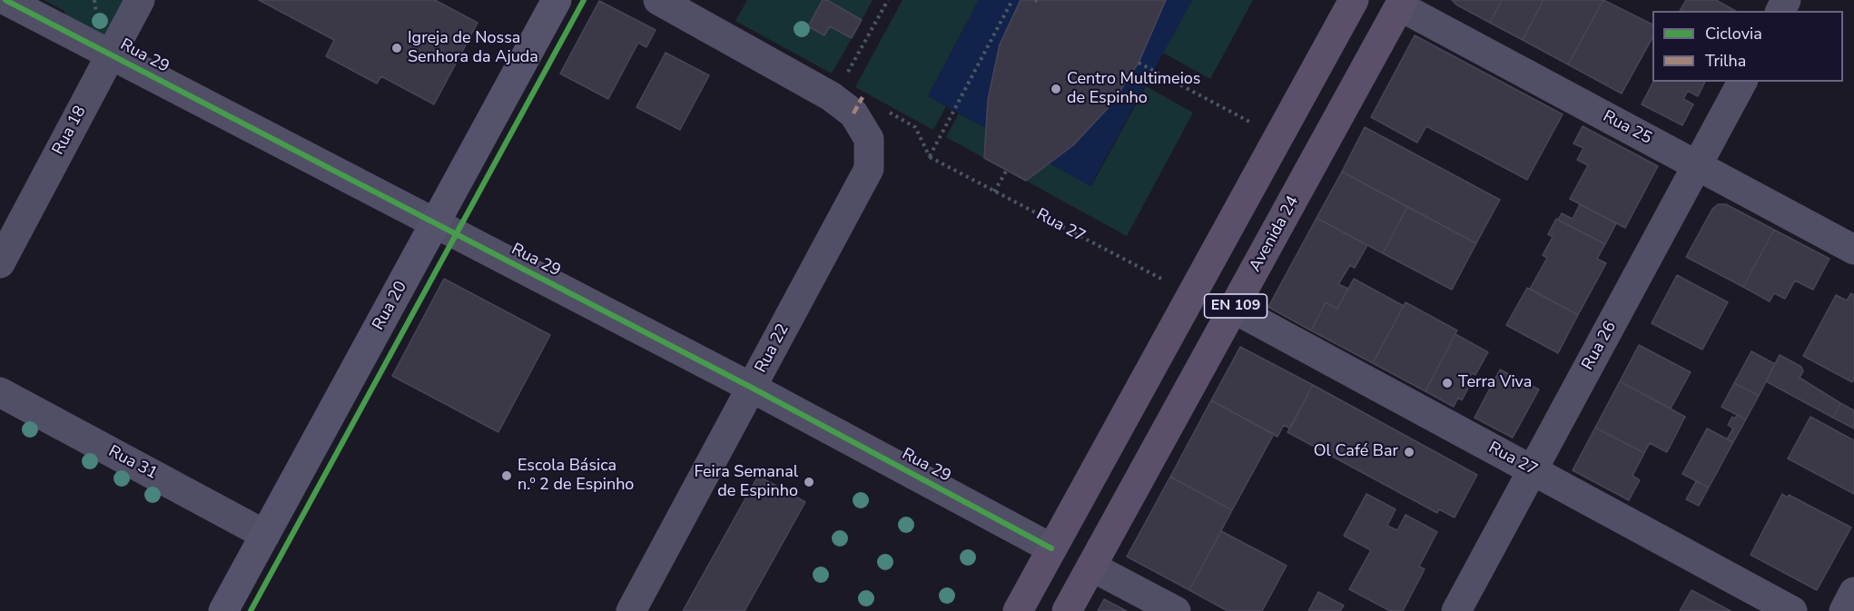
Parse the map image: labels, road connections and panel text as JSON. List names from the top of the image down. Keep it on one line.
{"streets":{"main road":["Avenida 24","Rua 20","EN 109"],"street":["Rua 29","Rua 25","Rua 18","Rua 27","Rua 26","Rua 22","Rua 31"]},"crossings":[["Rua 29","Rua 18"],["Rua 29","Rua 20"],["Rua 29","EN 109"],["Rua 29","Rua 22"],["Rua 25","Avenida 24"],["Rua 25","Rua 26"],["Rua 27","Avenida 24"],["Rua 27","EN 109"],["Rua 27","Rua 26"],["Rua 20","Rua 31"]],"places":["Igreja de Nossa Senhora da Ajuda","Centro Multimeios de Espinho","Terra Viva","Ol Café Bar","Escola Básica n.º 2 de Espinho","Feira Semanal de Espinho"],"legend":["Ciclovia","Trilha"]}
